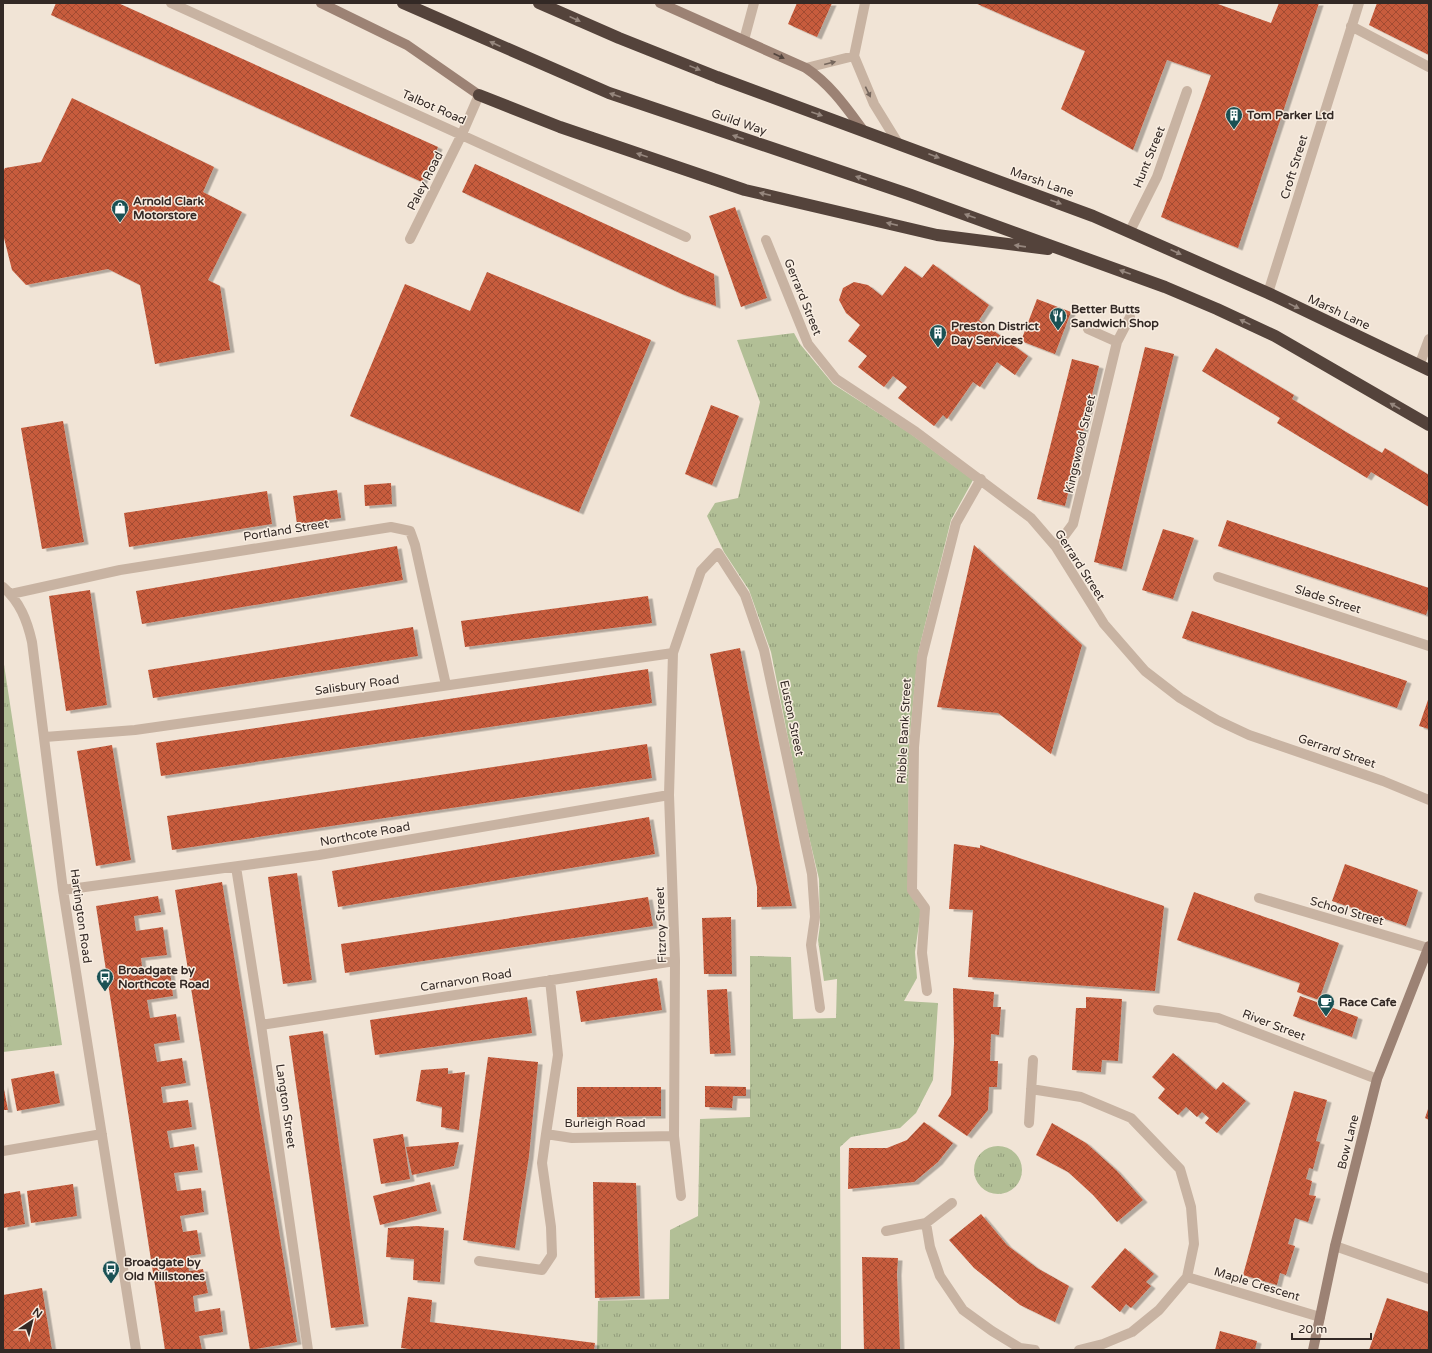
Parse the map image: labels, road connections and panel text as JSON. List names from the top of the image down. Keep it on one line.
{"streets":{"highway":["Guild Way","Marsh Lane"],"street":["Talbot Road","Hunt Street","Croft Street","Paley Road","Gerrard Street","Kingswood Street","Portland Street","Slade Street","Salisbury Road","Euston Street","Ribble Bank Street","Northcote Road","School Street","Hartington Road","Fitzroy Street","Carnarvon Road","River Street","Langton Street","Burleigh Road","Bow Lane","Maple Crescent"]},"crossings":[["Talbot Road","Paley Road"],["Hunt Street","Marsh Lane"],["Croft Street","Marsh Lane"],["Gerrard Street","Kingswood Street"],["Gerrard Street","Ribble Bank Street"],["Portland Street","Salisbury Road"],["Portland Street","Hartington Road"],["Salisbury Road","Euston Street"],["Salisbury Road","Hartington Road"],["Salisbury Road","Fitzroy Street"],["Euston Street","Fitzroy Street"],["Northcote Road","Hartington Road"],["Northcote Road","Fitzroy Street"],["Northcote Road","Langton Street"],["School Street","Bow Lane"],["Fitzroy Street","Carnarvon Road"],["Fitzroy Street","Burleigh Road"],["Carnarvon Road","Langton Street"],["Carnarvon Road","Burleigh Road"],["River Street","Bow Lane"],["Bow Lane","Maple Crescent"]],"places":{"building":["Tom Parker Ltd","Preston District Day Services"],"shop":["Arnold Clark Motorstore"],"restaurant":["Better Butts Sandwich Shop"],"bus stop":["Broadgate by Northcote Road","Broadgate by Old Millstones"],"cafe":["Race Cafe"]},"scale_bar":"20 m","north":"top right"}
